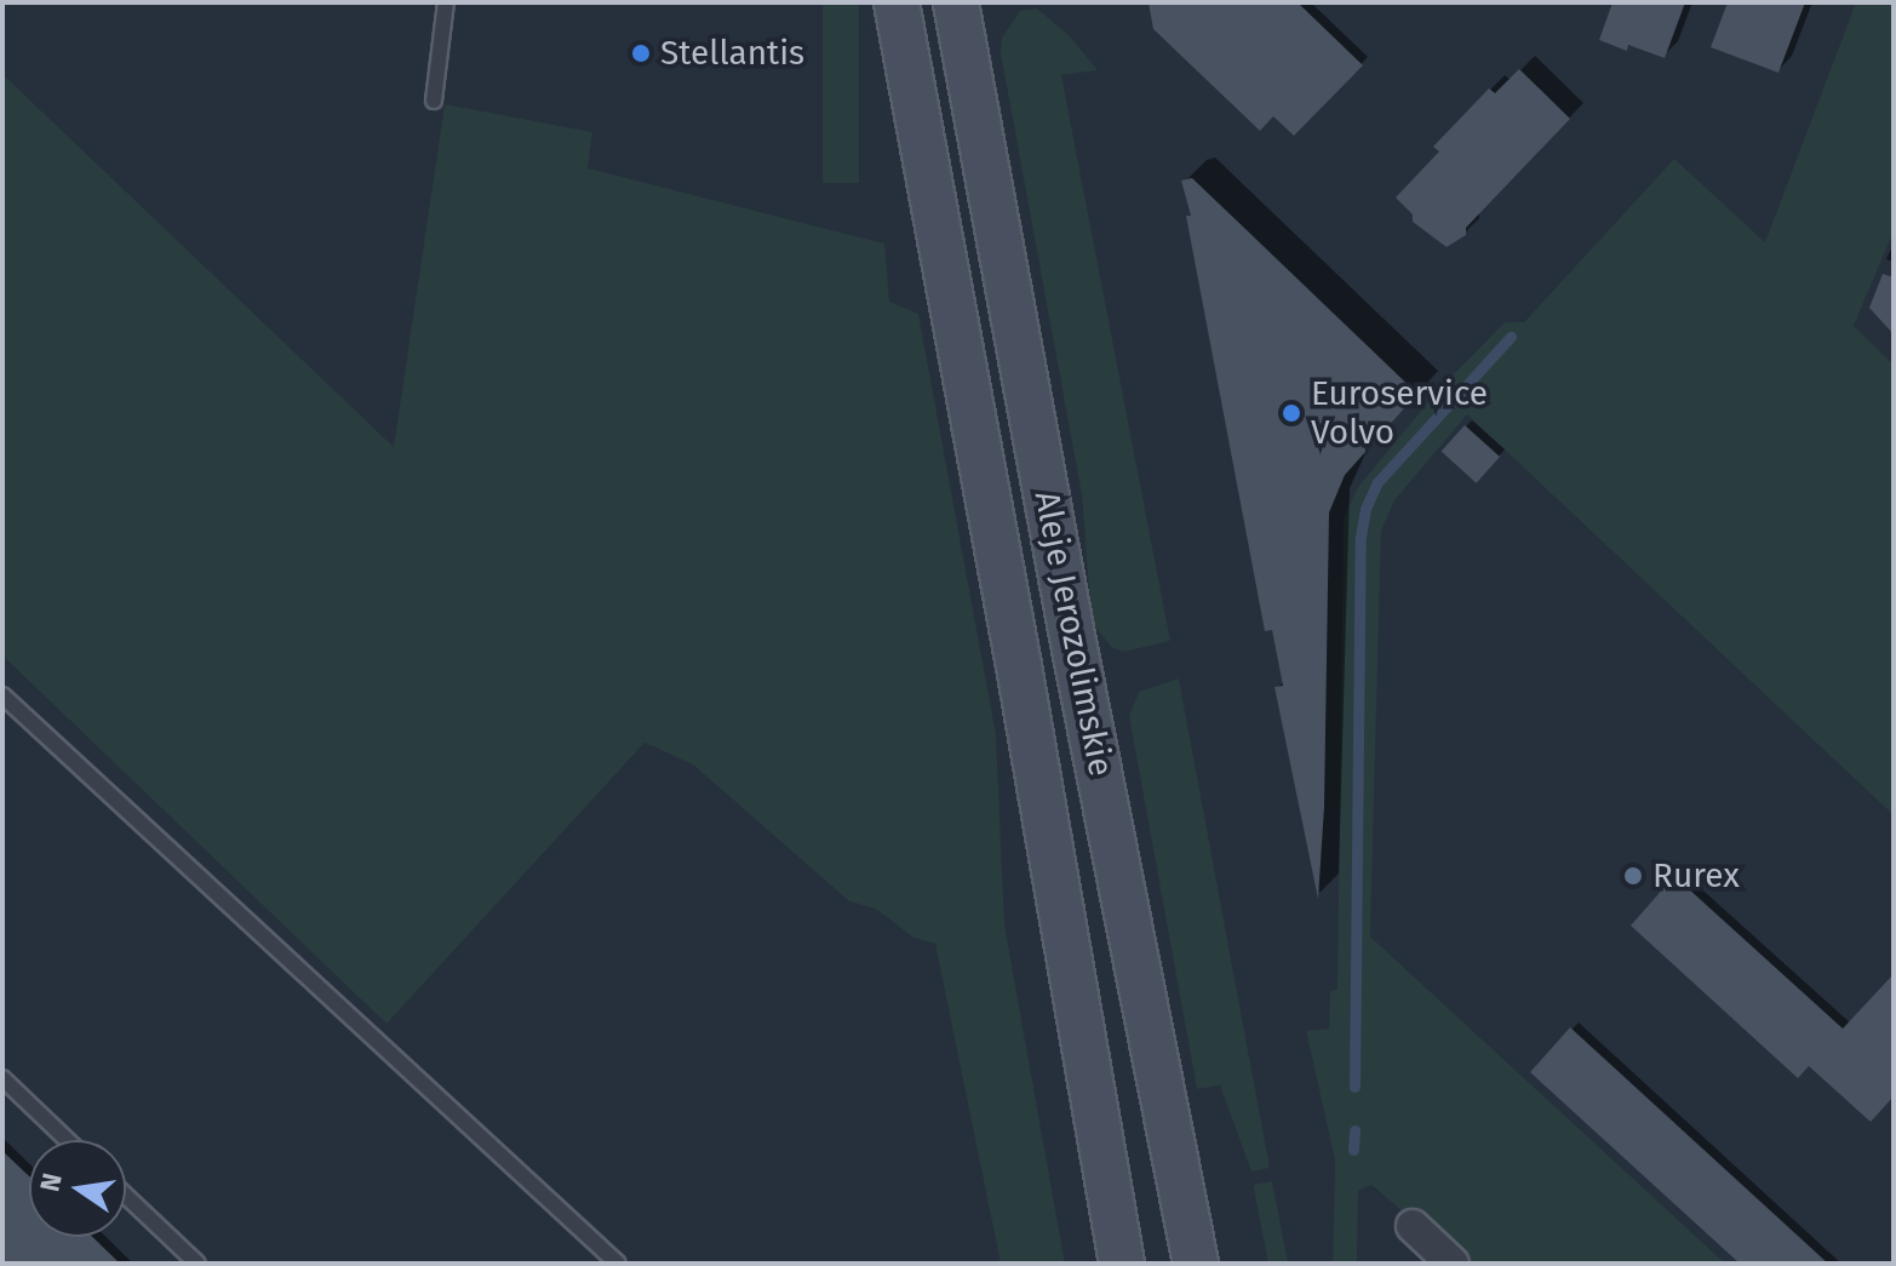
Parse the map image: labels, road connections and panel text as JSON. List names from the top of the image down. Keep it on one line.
{"streets":{"main road":["Aleje Jerozolimskie"]},"places":["Stellantis","Euroservice Volvo","Rurex"],"north":"left"}
